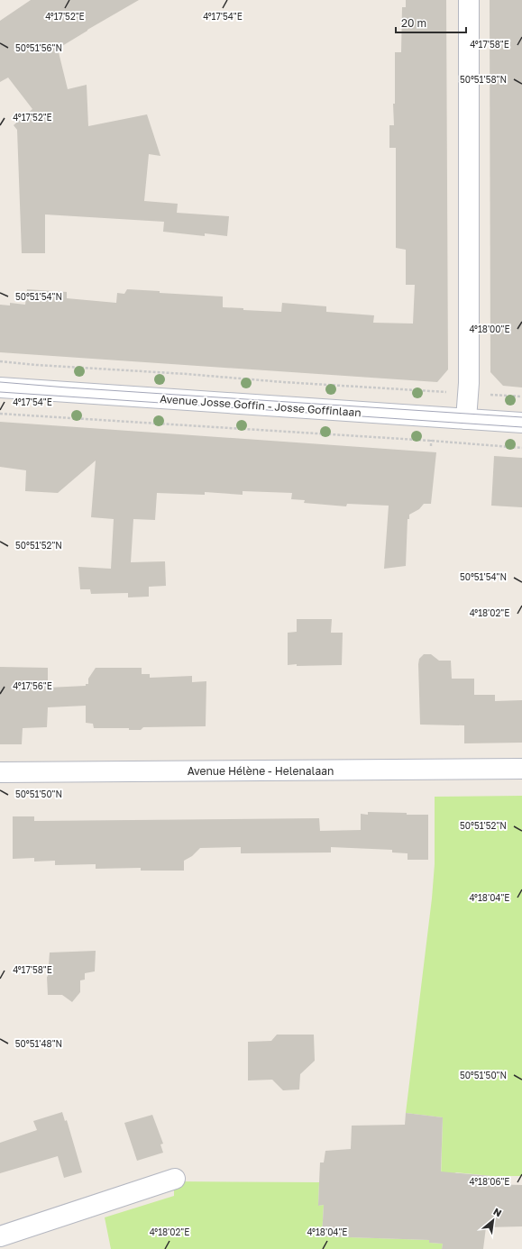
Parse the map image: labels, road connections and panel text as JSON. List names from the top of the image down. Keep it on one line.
{"streets":{"street":["Avenue Josse Goffin - Josse Goffinlaan","Avenue Hélène - Helenalaan"]},"scale_bar":"20 m","north":"top right","coordinates":["4°17'52\"E","4°17'54\"E","4°17'58\"E","50°51'56\"N","50°51'58\"N","50°51'54\"N","4°18'00\"E","50°51'52\"N","4°18'02\"E","4°17'56\"E","50°51'50\"N","4°18'04\"E","50°51'48\"N","4°18'06\"E"]}
